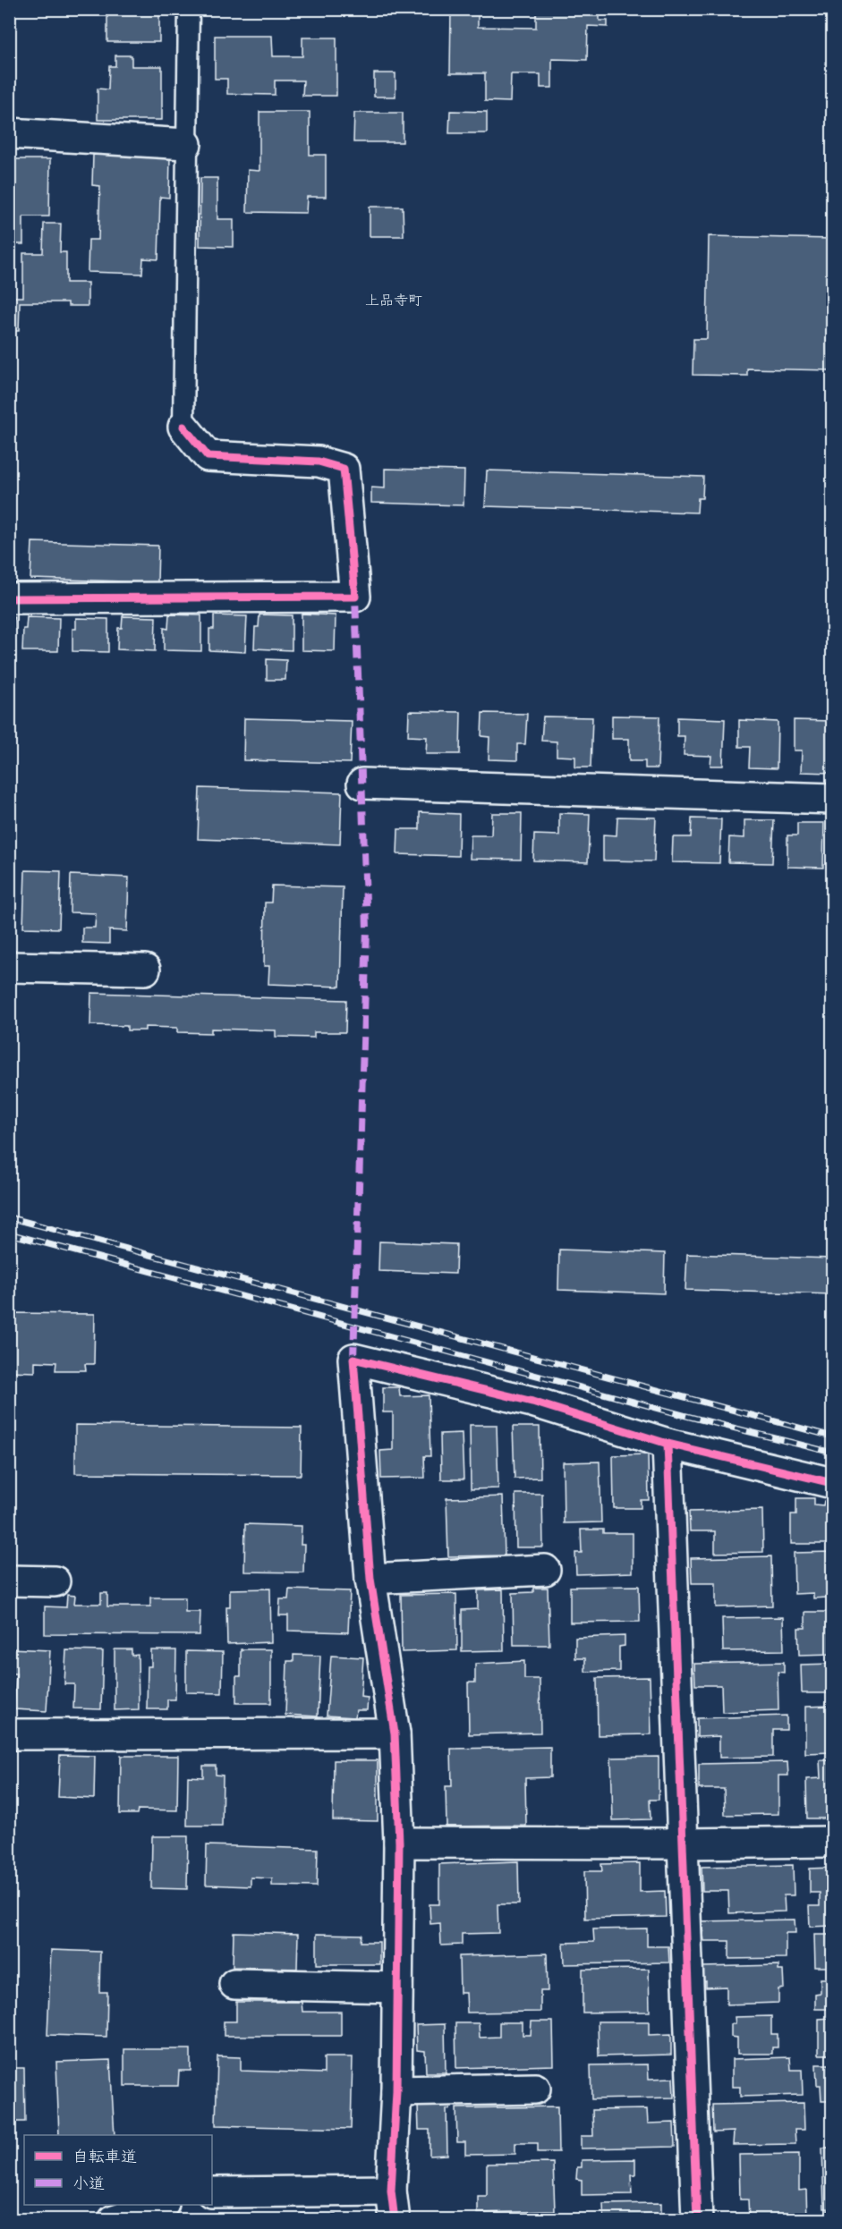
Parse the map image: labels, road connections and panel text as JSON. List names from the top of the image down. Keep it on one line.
{"districts":["上品寺町"],"legend":["自転車道","小道"]}
